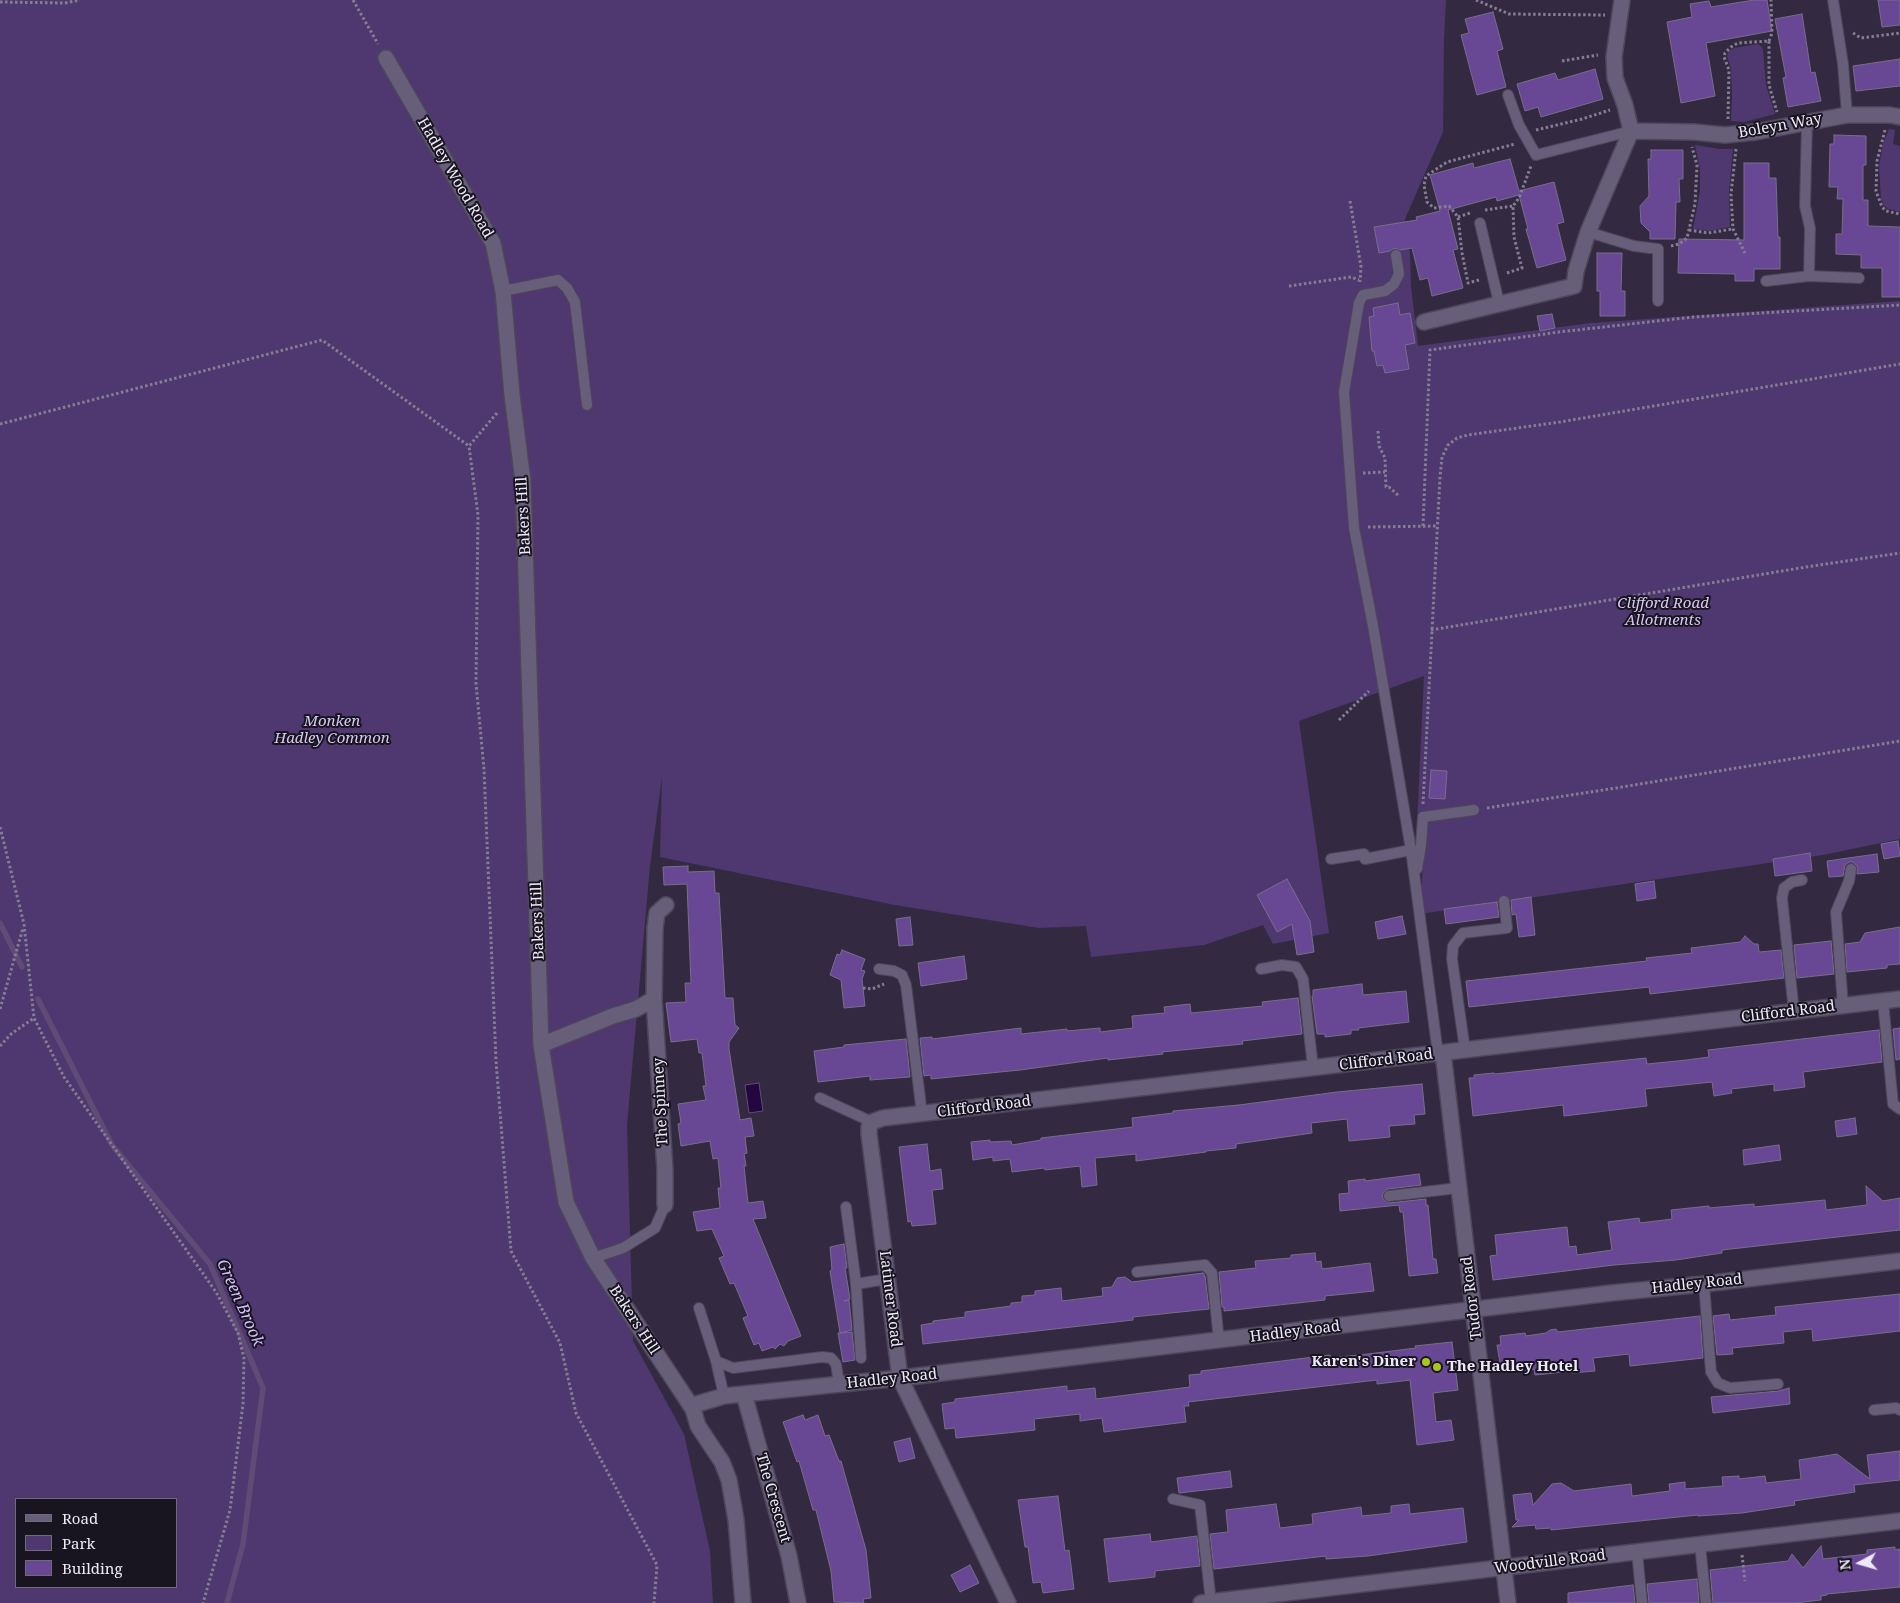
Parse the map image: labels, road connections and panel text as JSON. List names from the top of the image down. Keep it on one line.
{"streets":{"street":["Boleyn Way","Hadley Wood Road","Bakers Hill","Clifford Road","The Spinney","Hadley Road","Tudor Road","Latimer Road","The Crescent","Woodville Road"]},"crossings":[["Hadley Wood Road","Bakers Hill"],["Bakers Hill","Hadley Road"],["Clifford Road","Tudor Road"],["Clifford Road","Latimer Road"],["Hadley Road","Tudor Road"],["Hadley Road","Latimer Road"],["Hadley Road","The Crescent"],["Tudor Road","Woodville Road"]],"water":["Green Brook"],"parks":["Clifford Road Allotments","Monken Hadley Common"],"places":["Karen's Diner","The Hadley Hotel"],"legend":["Road","Park","Building"],"north":"left"}
